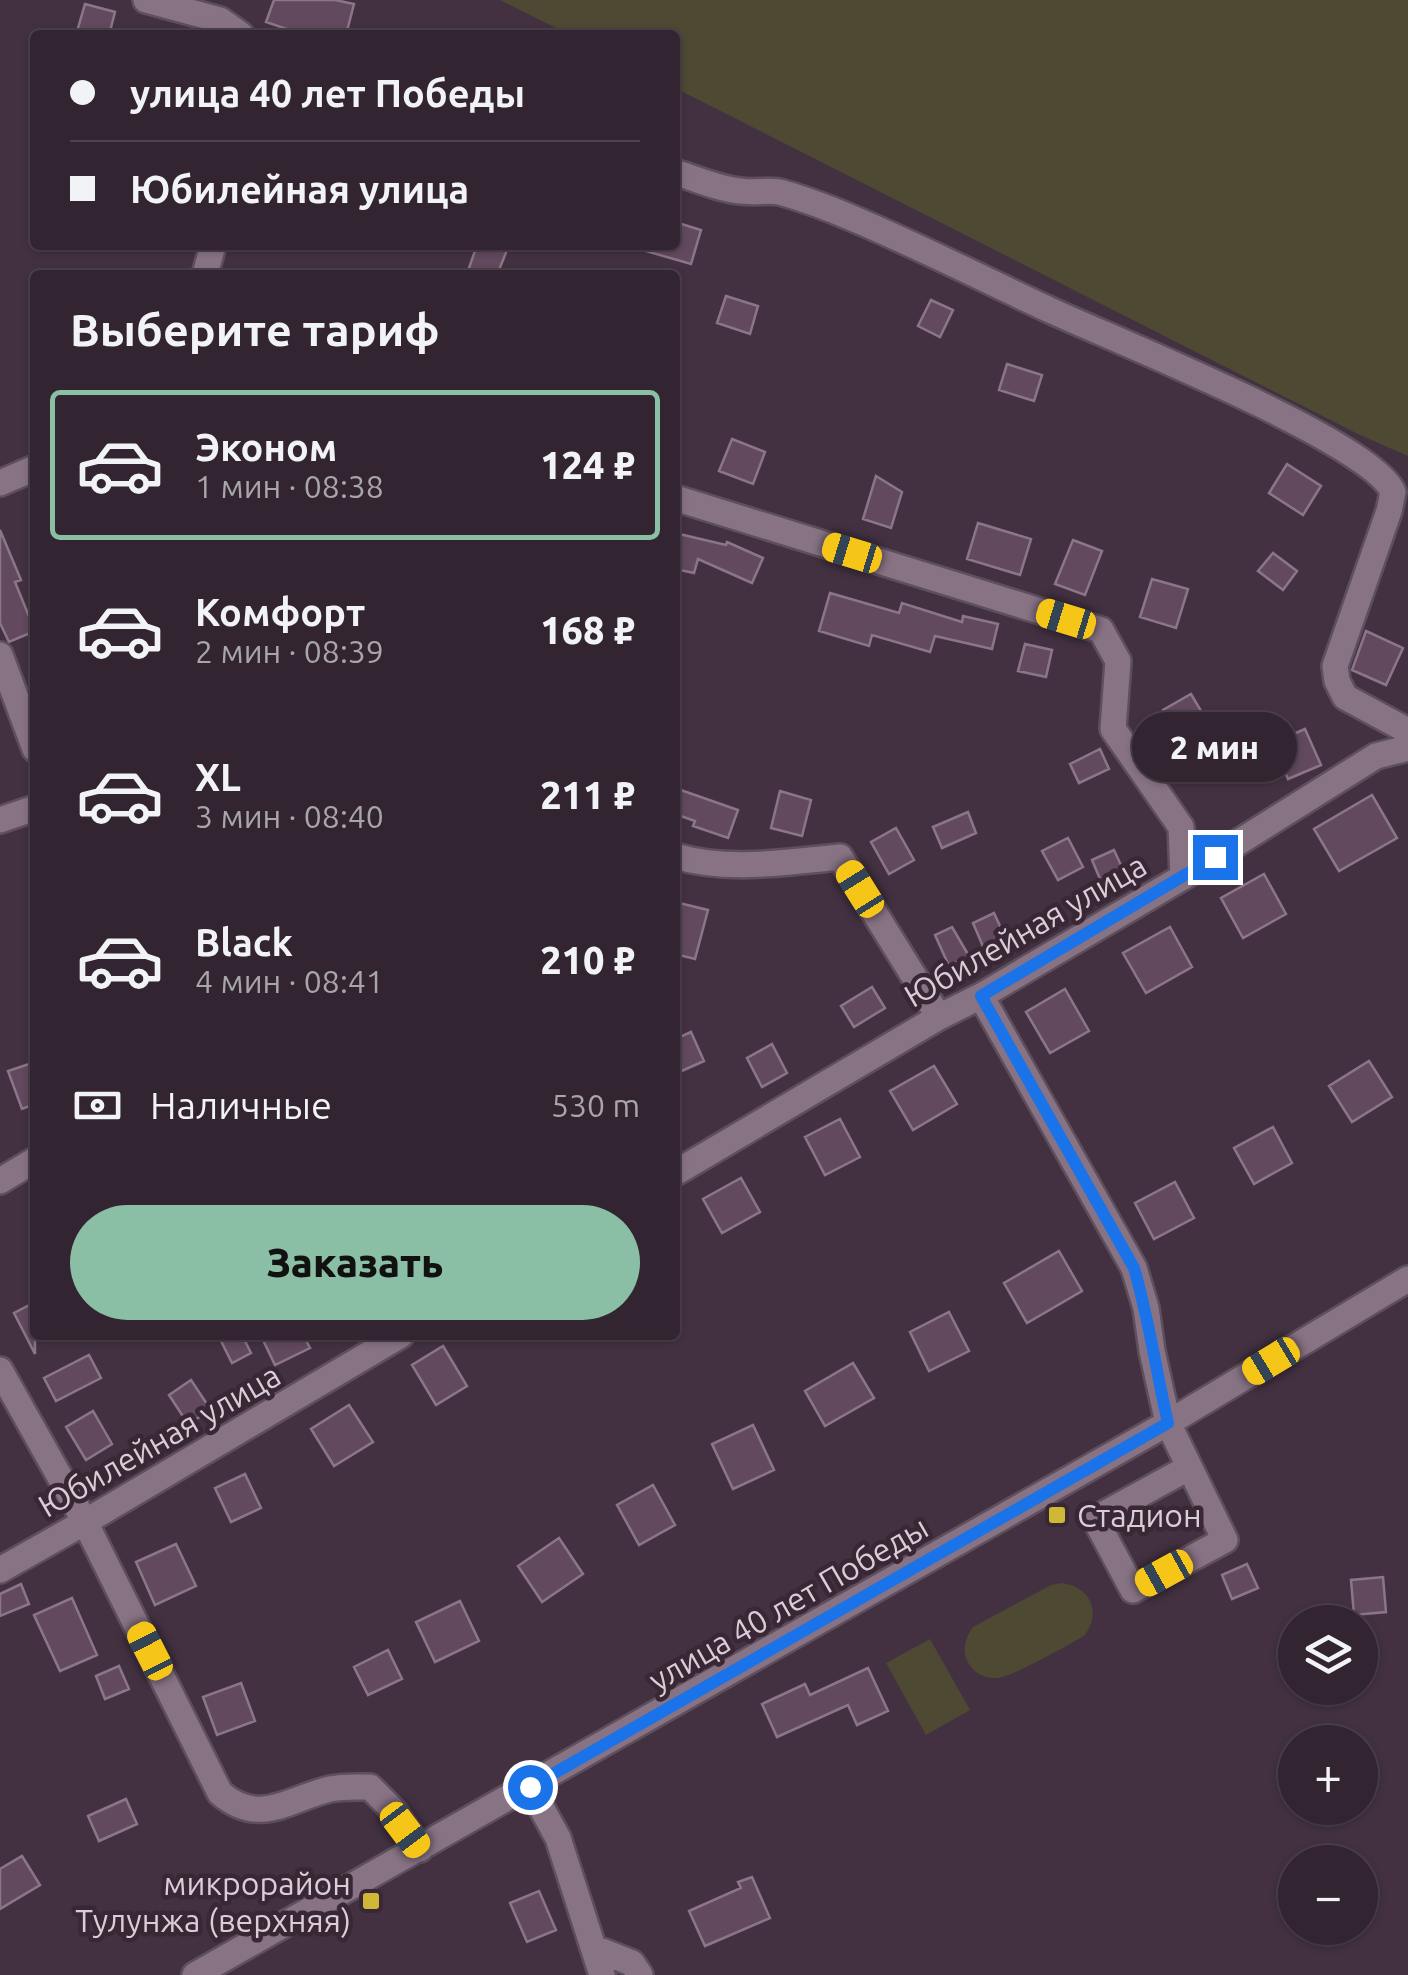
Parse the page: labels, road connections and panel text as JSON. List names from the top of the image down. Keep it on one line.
{"streets":{"street":["Юбилейная улица","улица 40 лет Победы"]},"places":{"transit":["Стадион","микрорайон Тулунжа (верхняя)"]},"page":{"banner":["улица 40 лет Победы","Юбилейная улица"],"heading":"Выберите тариф","list":[{"name":"Эконом","note":"1 мин · 08:38","value":"124 ₽"},{"name":"Комфорт","note":"2 мин · 08:39","value":"168 ₽"},{"name":"XL","note":"3 мин · 08:40","value":"211 ₽"},{"name":"Black","note":"4 мин · 08:41","value":"210 ₽"}],"bubble":"2 мин","pay":["Наличные","530 m"],"buttons":"Заказать","map_buttons":["+","−"]}}
